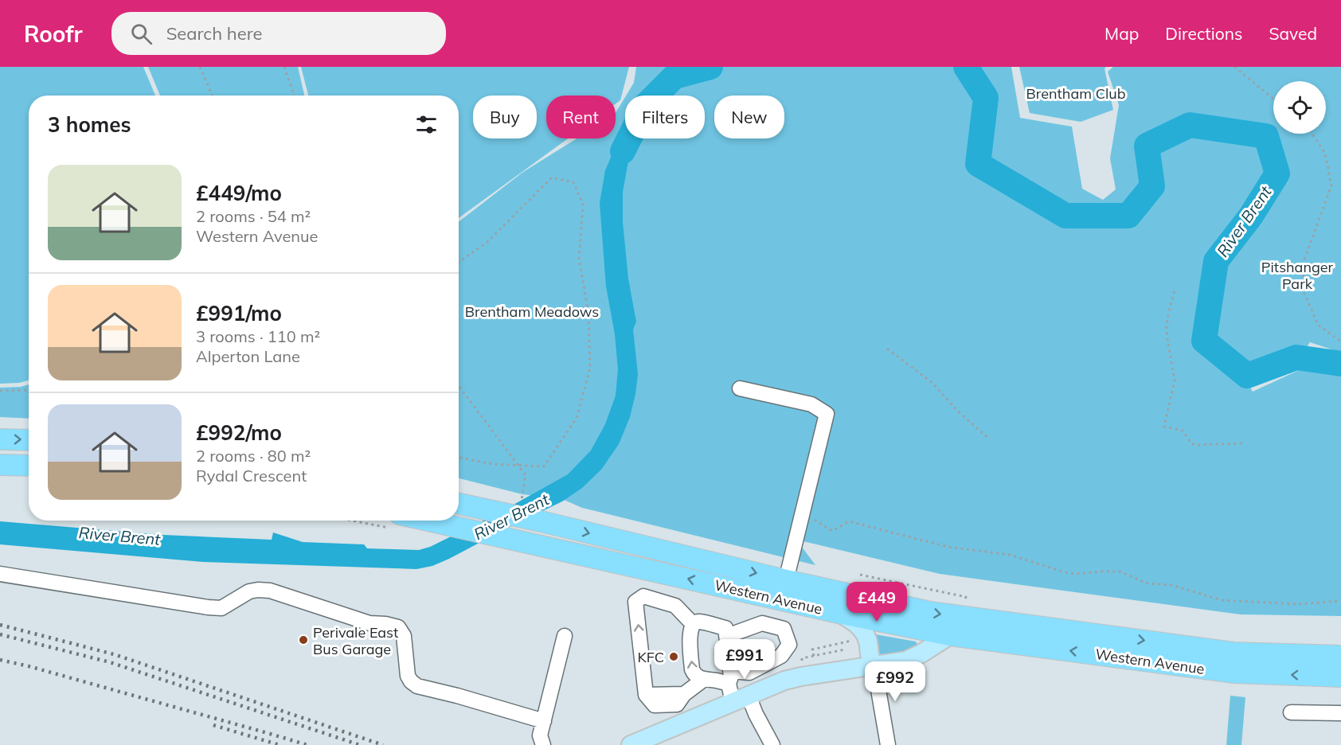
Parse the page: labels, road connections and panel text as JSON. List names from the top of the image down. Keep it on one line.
{"streets":{"highway":["Western Avenue"]},"water":["River Brent"],"parks":["Brentham Club","Pitshanger Park","Brentham Meadows"],"places":["Perivale East Bus Garage","KFC"],"page":{"header":"Roofr","search":"Search here","nav":["Map","Directions","Saved"],"chip":["Buy","Rent","Filters","New"],"heading":"3 homes","list":[{"name":"£449/mo","note":"2 rooms · 54 m² · Western Avenue"},{"name":"£991/mo","note":"3 rooms · 110 m² · Alperton Lane"},{"name":"£992/mo","note":"2 rooms · 80 m² · Rydal Crescent"}],"price":["£449","£991","£992"]}}
